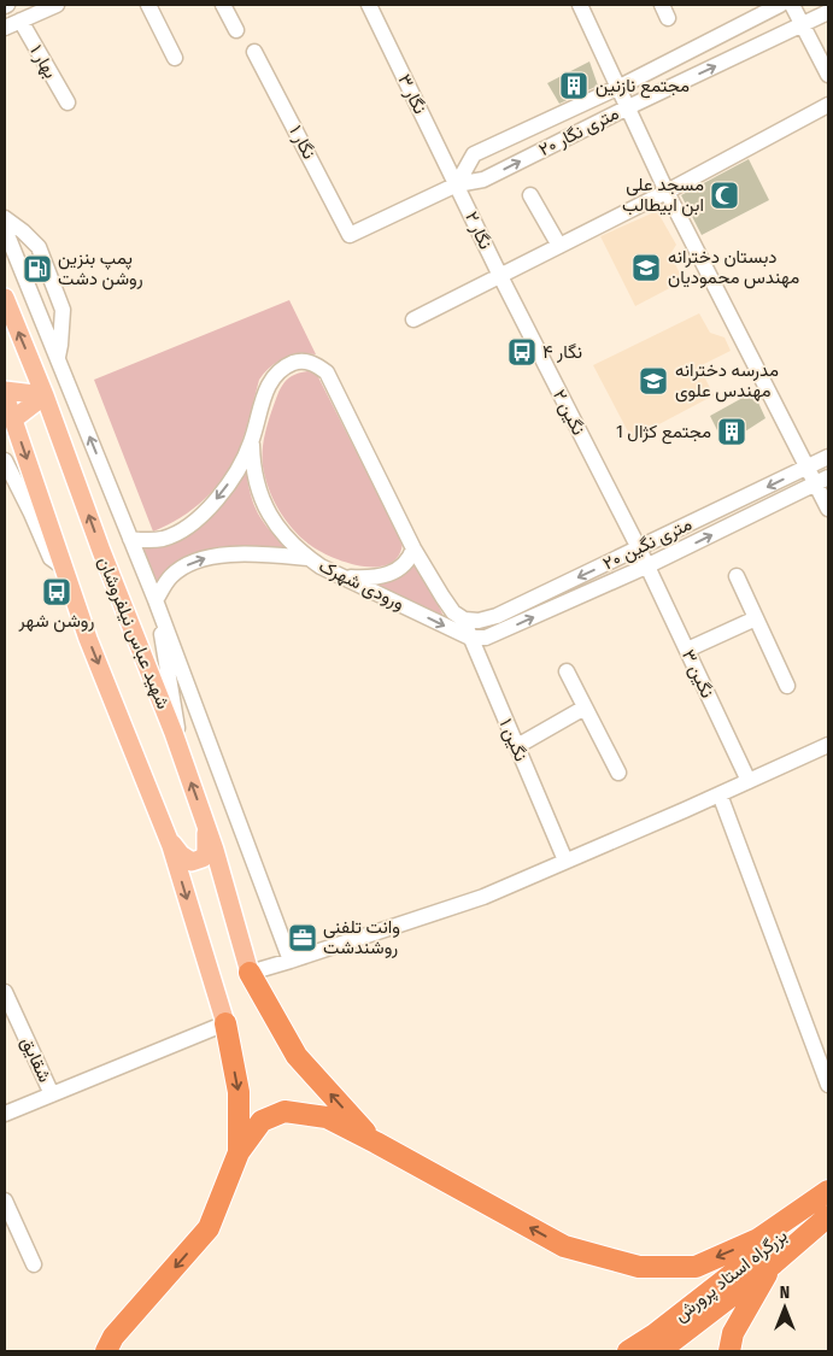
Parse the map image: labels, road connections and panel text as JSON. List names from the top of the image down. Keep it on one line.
{"streets":{"highway":["بزرگراه استاد پرورش"],"main road":["شهید عباس نیلفروشان"],"street":["بهار ۱","نگار ۳","۲۰ متری نگار","نگار ۱","نگار ۲","نگین ۲","۲۰ متری نگین","ورودی شهرک","نگین ۳","نگین ۱","شقایق"]},"crossings":[["نگار ۳","۲۰ متری نگار"],["نگار ۳","نگار ۲"],["۲۰ متری نگار","نگار ۱"],["۲۰ متری نگار","نگار ۲"],["نگار ۲","نگین ۲"],["نگین ۲","۲۰ متری نگین"],["نگین ۲","نگین ۳"],["۲۰ متری نگین","ورودی شهرک"],["۲۰ متری نگین","نگین ۳"],["۲۰ متری نگین","نگین ۱"],["ورودی شهرک","نگین ۱"]],"one_way":["ورودی شهرک"],"places":{"building":["مجتمع نازنین","مجتمع کژال 1"],"mosque":["مسجد علی ابن ابیطالب"],"school or university":["دبستان دخترانه مهندس محمودیان","مدرسه دخترانه مهندس علوی"],"fuel station":["پمپ بنزین روشن دشت"],"bus stop":["نگار ۴","روشن شهر"],"office":["وانت تلفنی روشندشت"]},"north":"top"}
